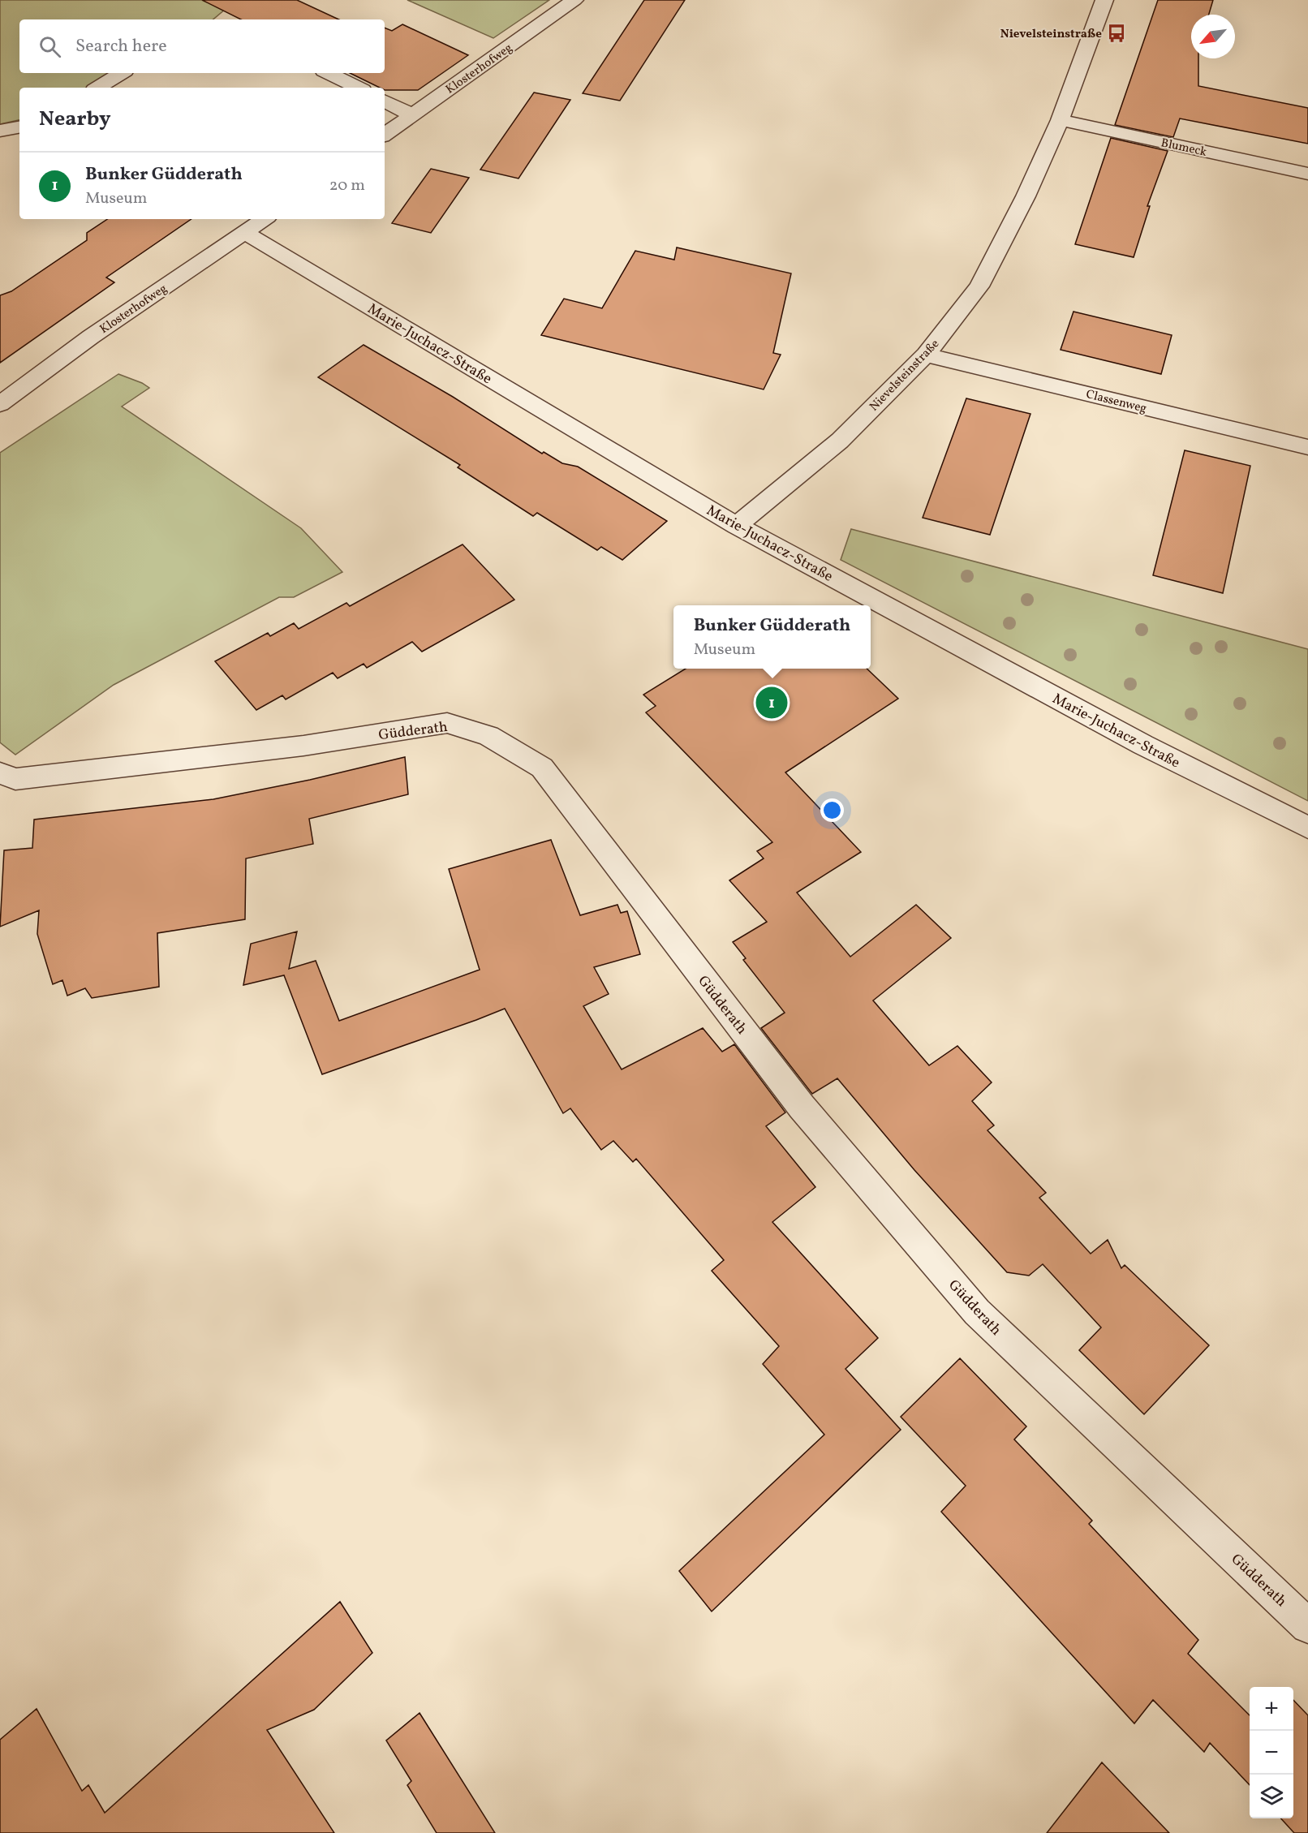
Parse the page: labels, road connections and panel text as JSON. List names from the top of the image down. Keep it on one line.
{"streets":{"street":["Klosterhofweg","Blumeck","Marie-Juchacz-Straße","Nievelsteinstraße","Classenweg","Güdderath"]},"crossings":[["Klosterhofweg","Marie-Juchacz-Straße"],["Blumeck","Nievelsteinstraße"],["Marie-Juchacz-Straße","Nievelsteinstraße"],["Nievelsteinstraße","Classenweg"]],"places":{"bus stop":["Nievelsteinstraße"]},"north":"bottom left","page":{"search":"Search here","heading":"Nearby","list":[{"mark":"1","name":"Bunker Güdderath","note":"Museum","value":"20 m"}],"popup":["Bunker Güdderath","Museum"],"pins":"1","map_buttons":["+","−"]}}
